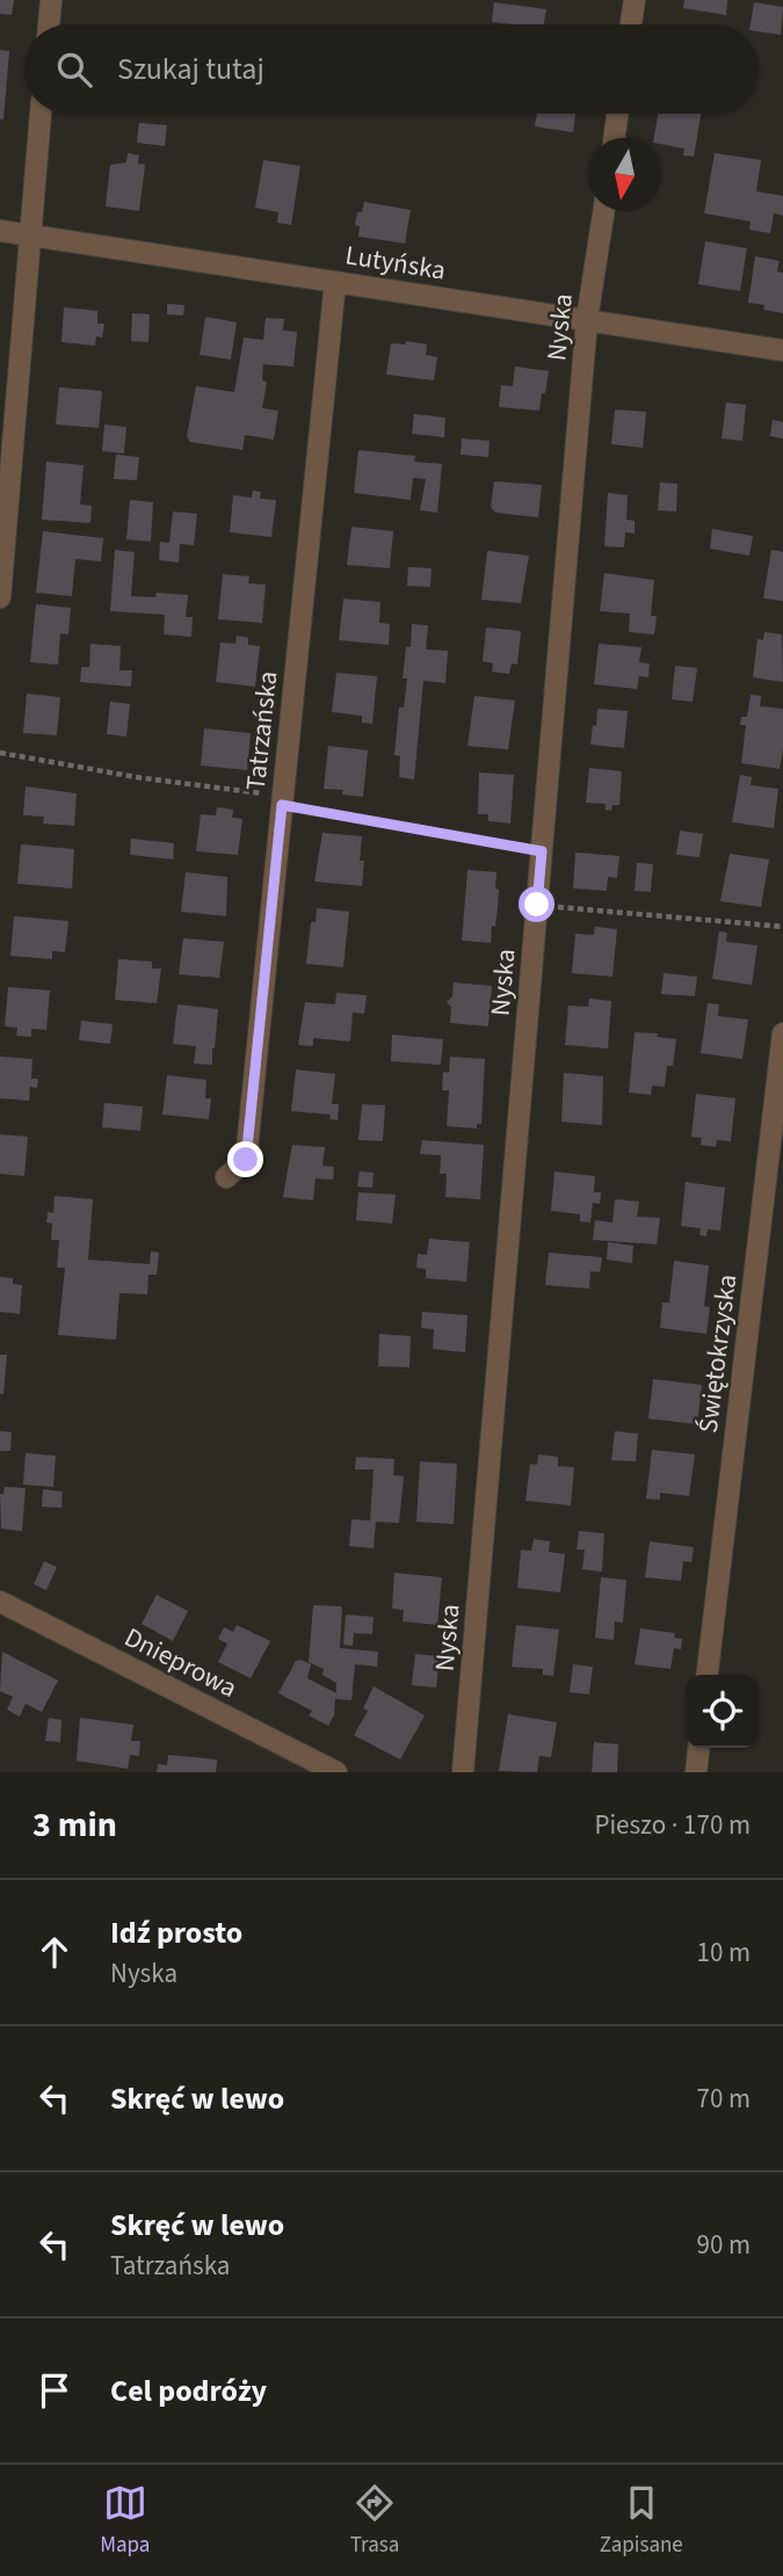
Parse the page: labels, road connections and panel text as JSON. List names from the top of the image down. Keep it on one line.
{"streets":{"street":["Lutyńska","Nyska","Tatrzańska","Świętokrzyska","Dnieprowa"]},"crossings":[["Lutyńska","Nyska"],["Lutyńska","Tatrzańska"]],"north":"bottom","page":{"search":"Szukaj tutaj","heading":["3 min","Pieszo · 170 m"],"list":[["Idź prosto","Nyska","10 m"],["Skręć w lewo","70 m"],["Skręć w lewo","Tatrzańska","90 m"],"Cel podróży"],"nav":["Mapa","Trasa","Zapisane"]}}
